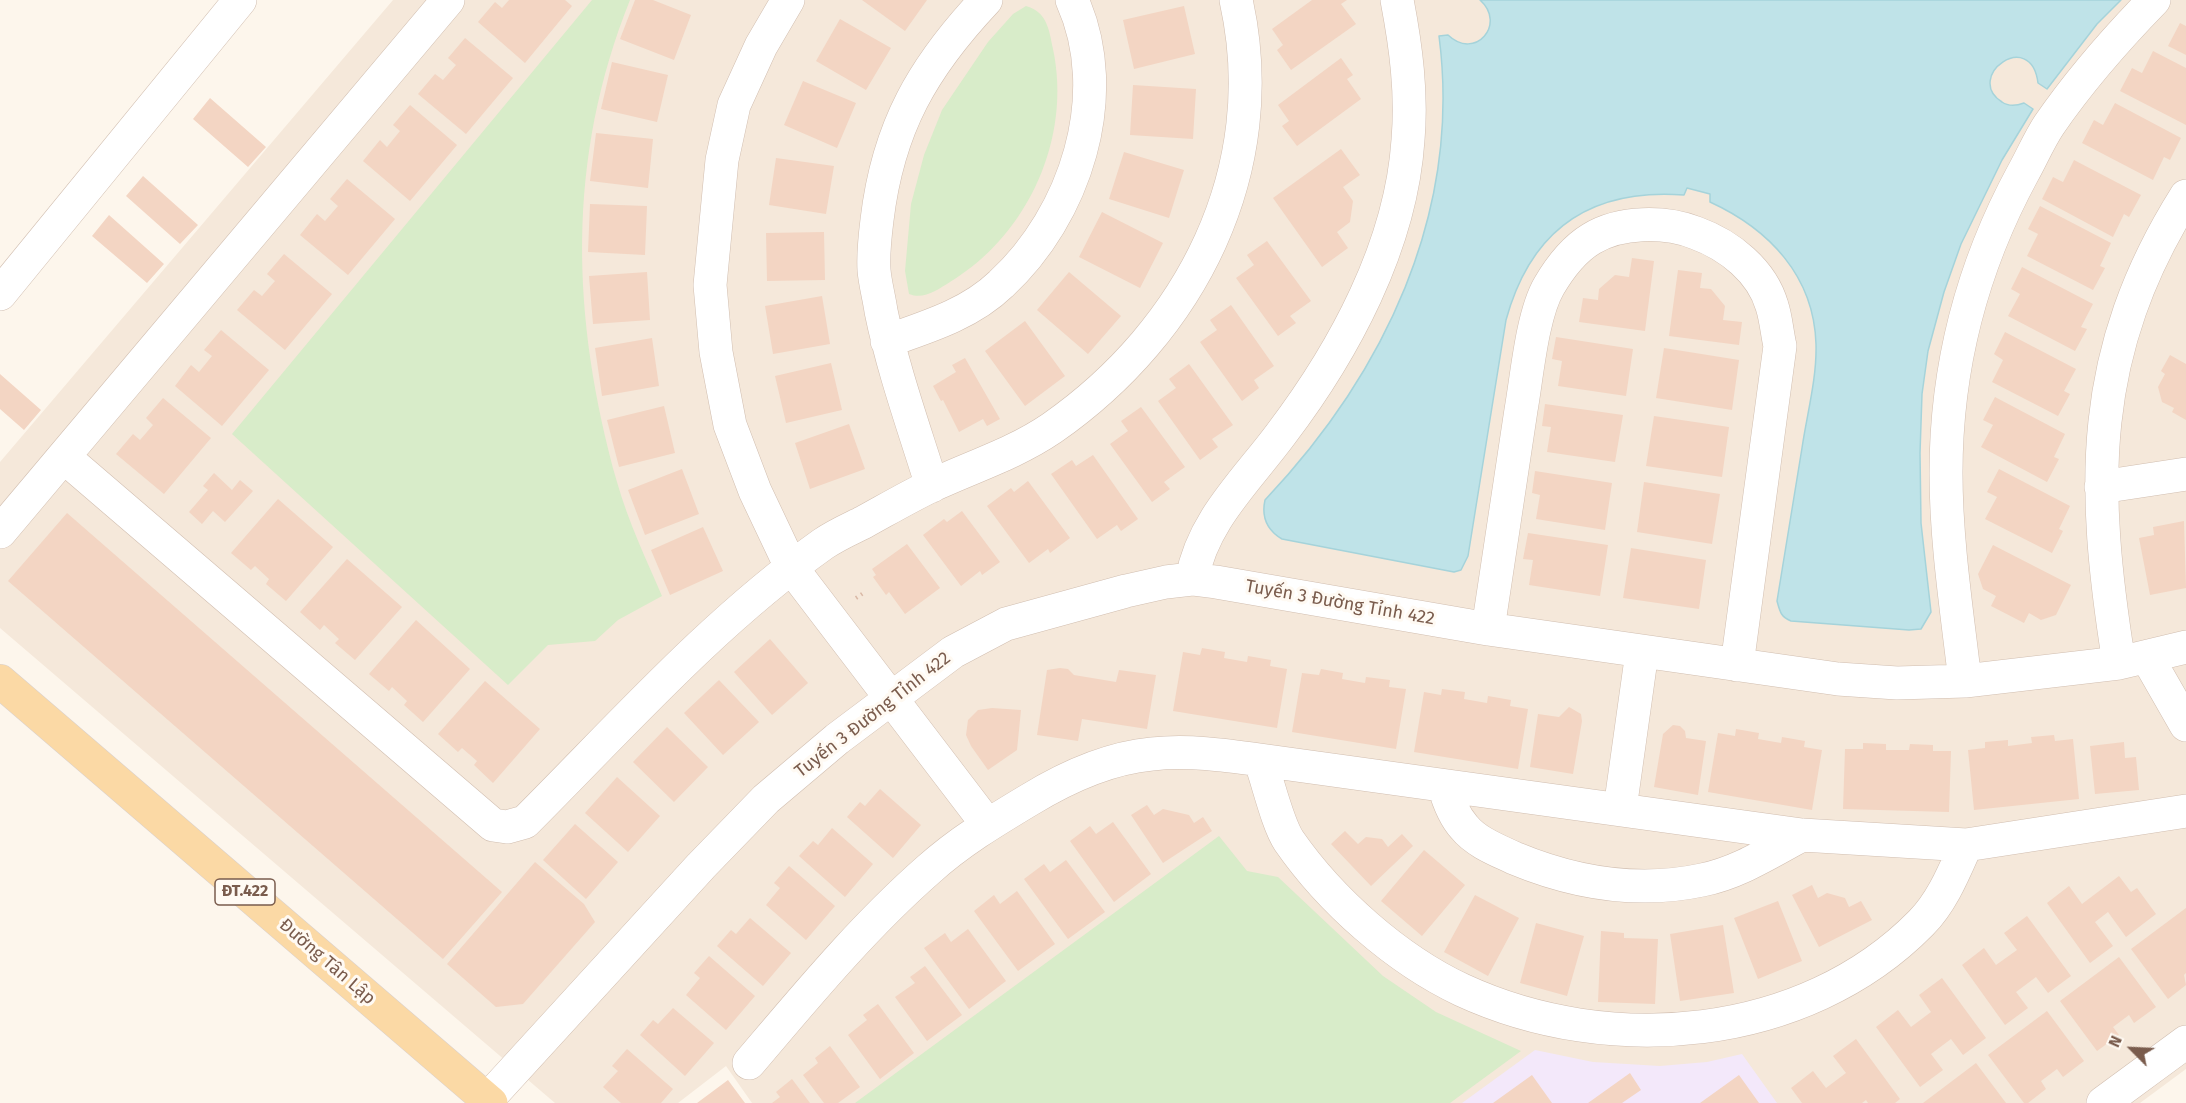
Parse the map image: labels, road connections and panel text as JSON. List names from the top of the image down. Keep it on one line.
{"streets":{"main road":["ĐT.422","Đường Tân Lập"],"street":["Tuyến 3 Đường Tỉnh 422"]},"crossings":[["Tuyến 3 Đường Tỉnh 422","Đường Tân Lập"]],"north":"top left"}
